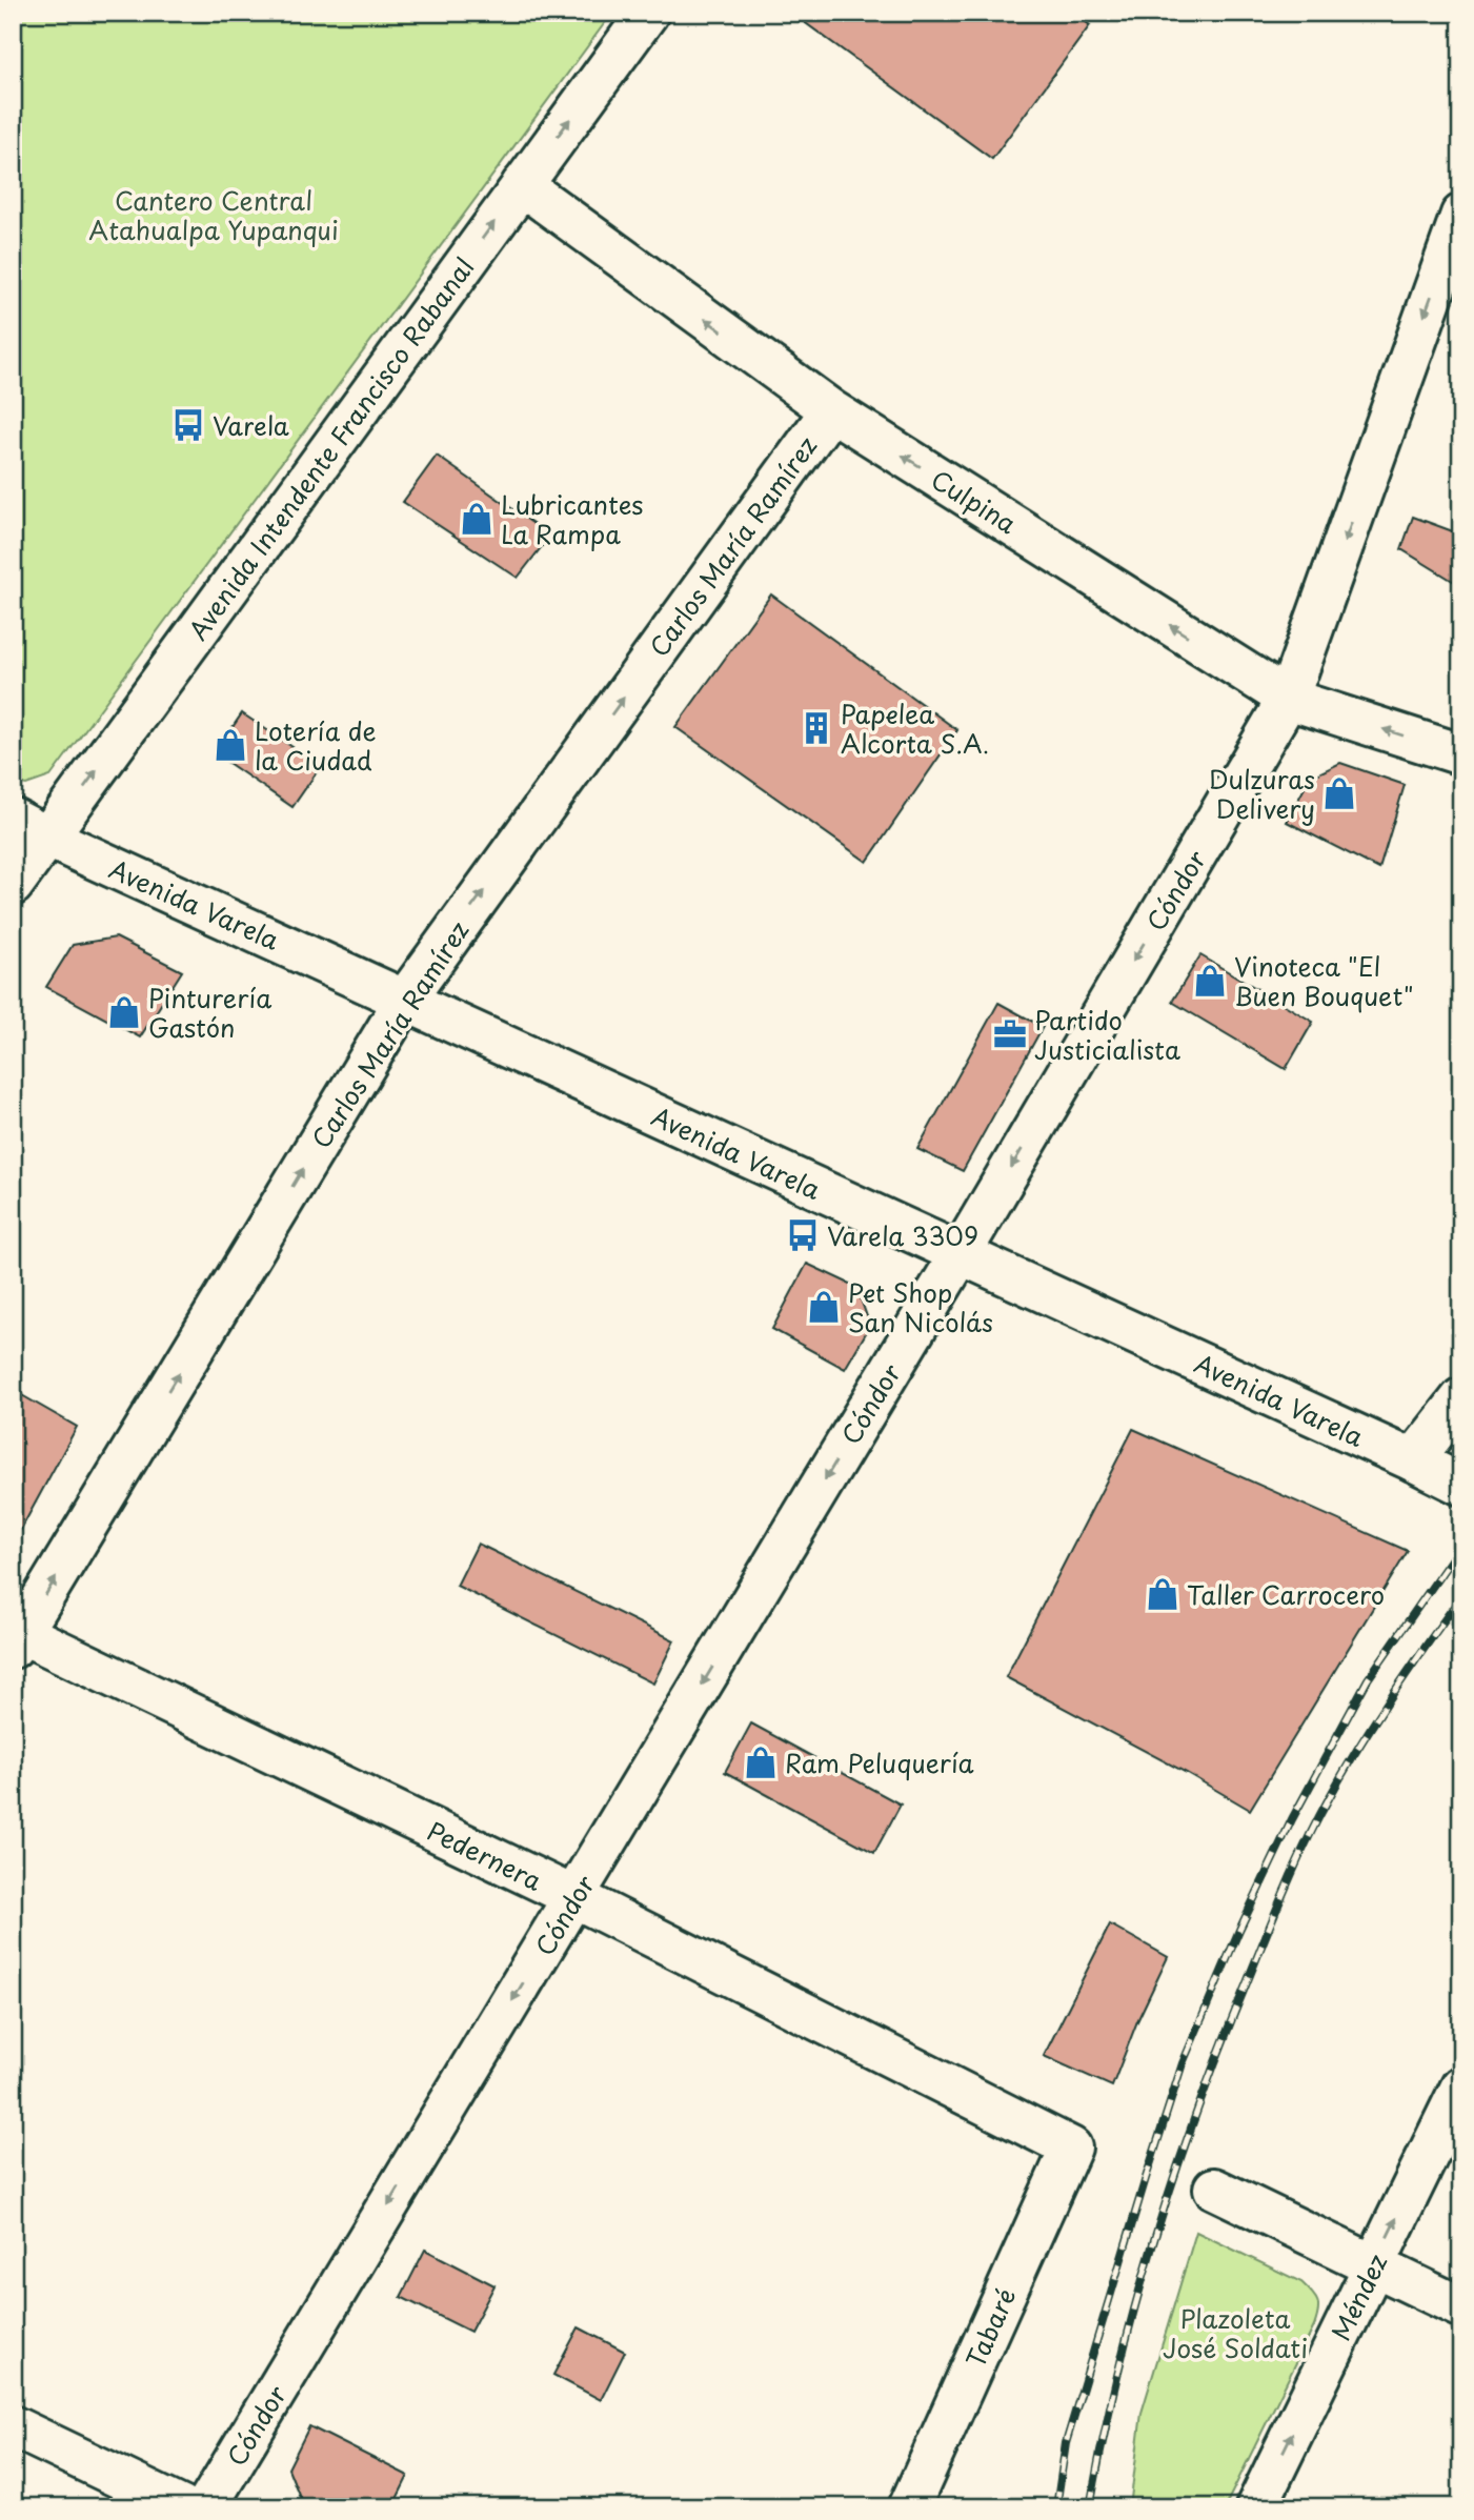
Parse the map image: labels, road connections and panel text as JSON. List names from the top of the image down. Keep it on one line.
{"streets":{"street":["Avenida Intendente Francisco Rabanal","Culpina","Carlos María Ramírez","Cóndor","Avenida Varela","Pedernera","Méndez","Tabaré"]},"crossings":[["Avenida Intendente Francisco Rabanal","Culpina"],["Avenida Intendente Francisco Rabanal","Avenida Varela"],["Culpina","Carlos María Ramírez"],["Culpina","Cóndor"],["Carlos María Ramírez","Avenida Varela"],["Carlos María Ramírez","Pedernera"],["Cóndor","Avenida Varela"],["Cóndor","Pedernera"],["Pedernera","Tabaré"]],"one_way":["Avenida Intendente Francisco Rabanal","Culpina","Carlos María Ramírez","Cóndor","Méndez"],"parks":["Cantero Central Atahualpa Yupanqui","Plazoleta José Soldati"],"places":{"bus stop":["Varela","Varela 3309"],"shop":["Lubricantes La Rampa","Lotería de la Ciudad","Dulzuras Delivery","Vinoteca \"El Buen Bouquet\"","Pinturería Gastón","Pet Shop San Nicolás","Taller Carrocero","Ram Peluquería"],"building":["Papelea Alcorta S.A."],"office":["Partido Justicialista"]}}
